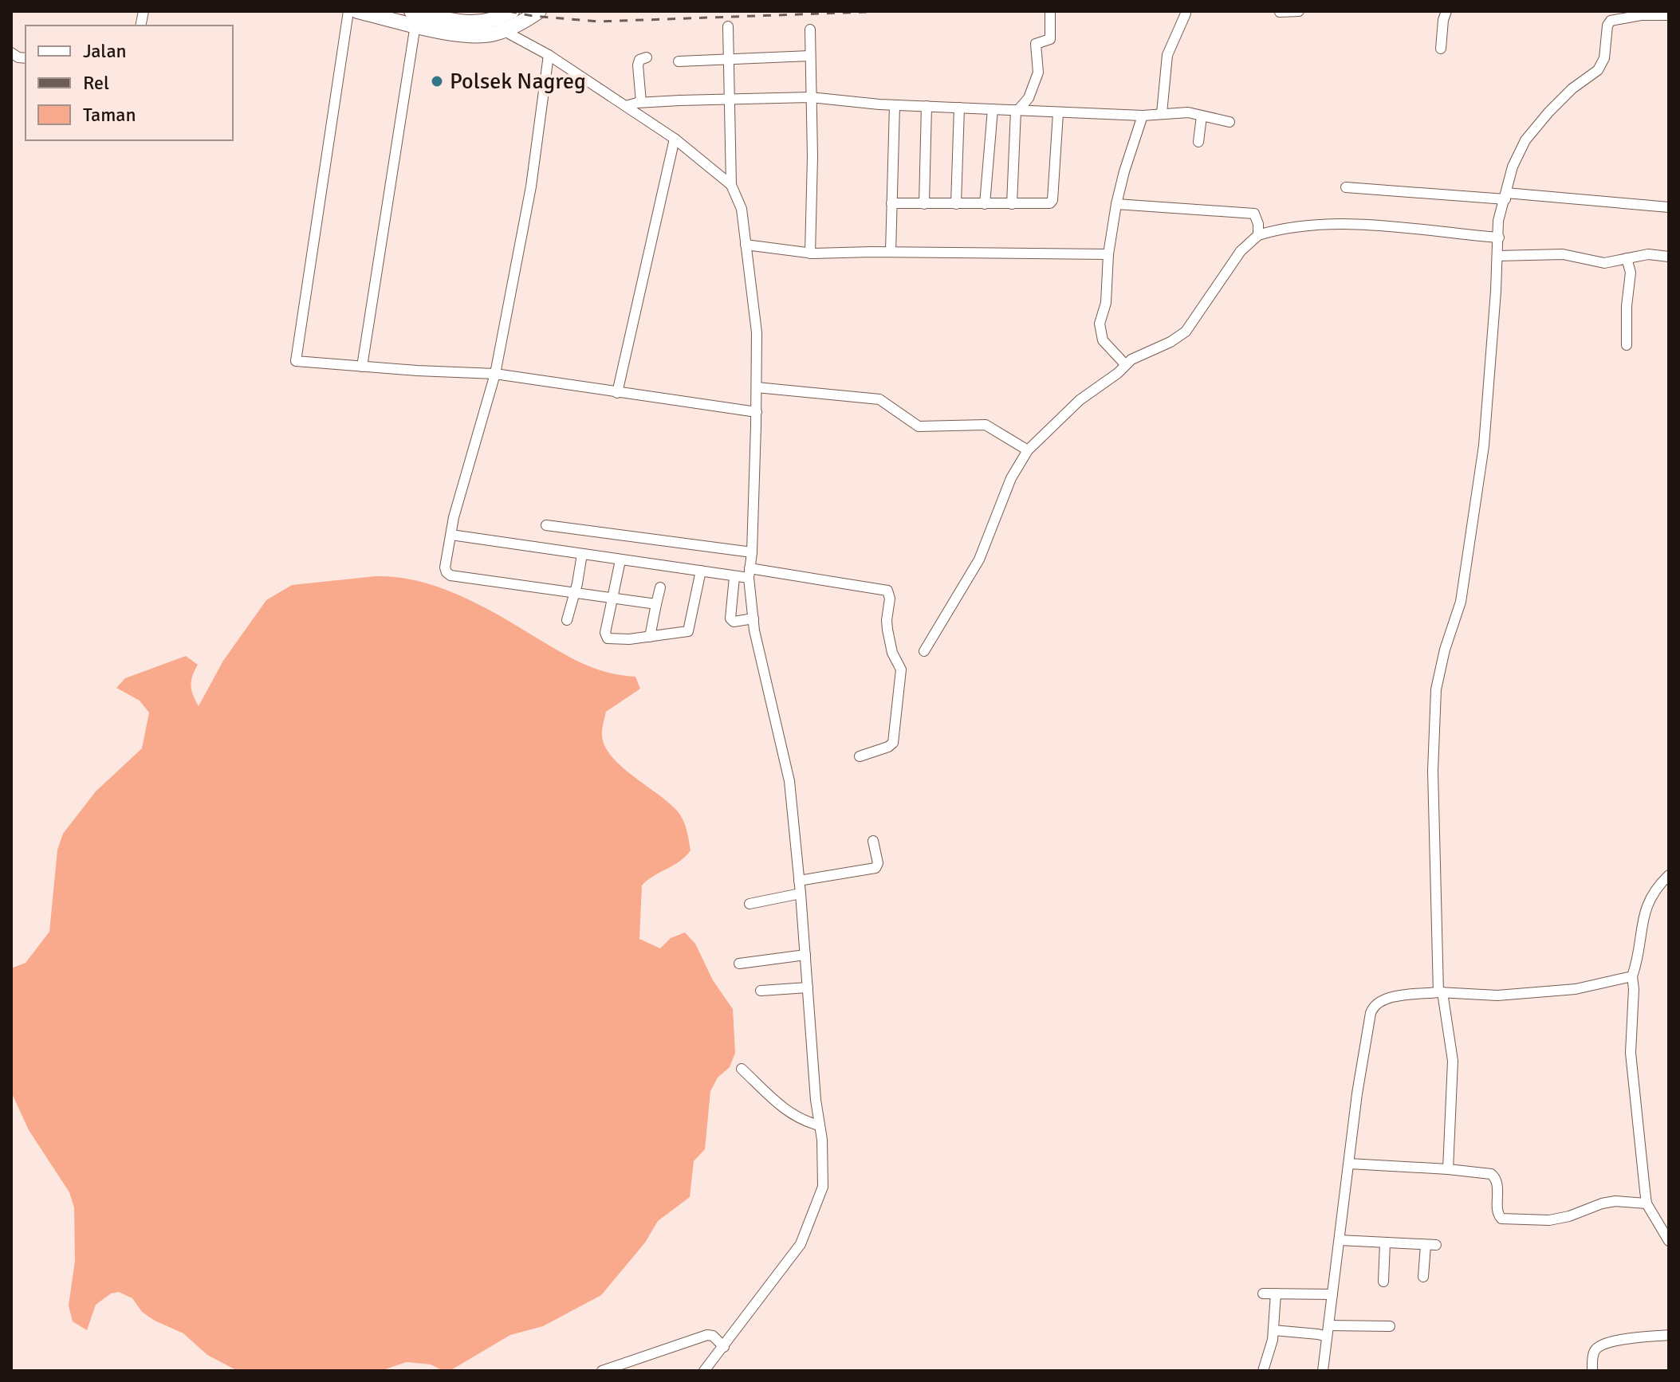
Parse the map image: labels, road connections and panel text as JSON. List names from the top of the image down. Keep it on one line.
{"places":["Polsek Nagreg"],"legend":["Jalan","Rel","Taman"]}
